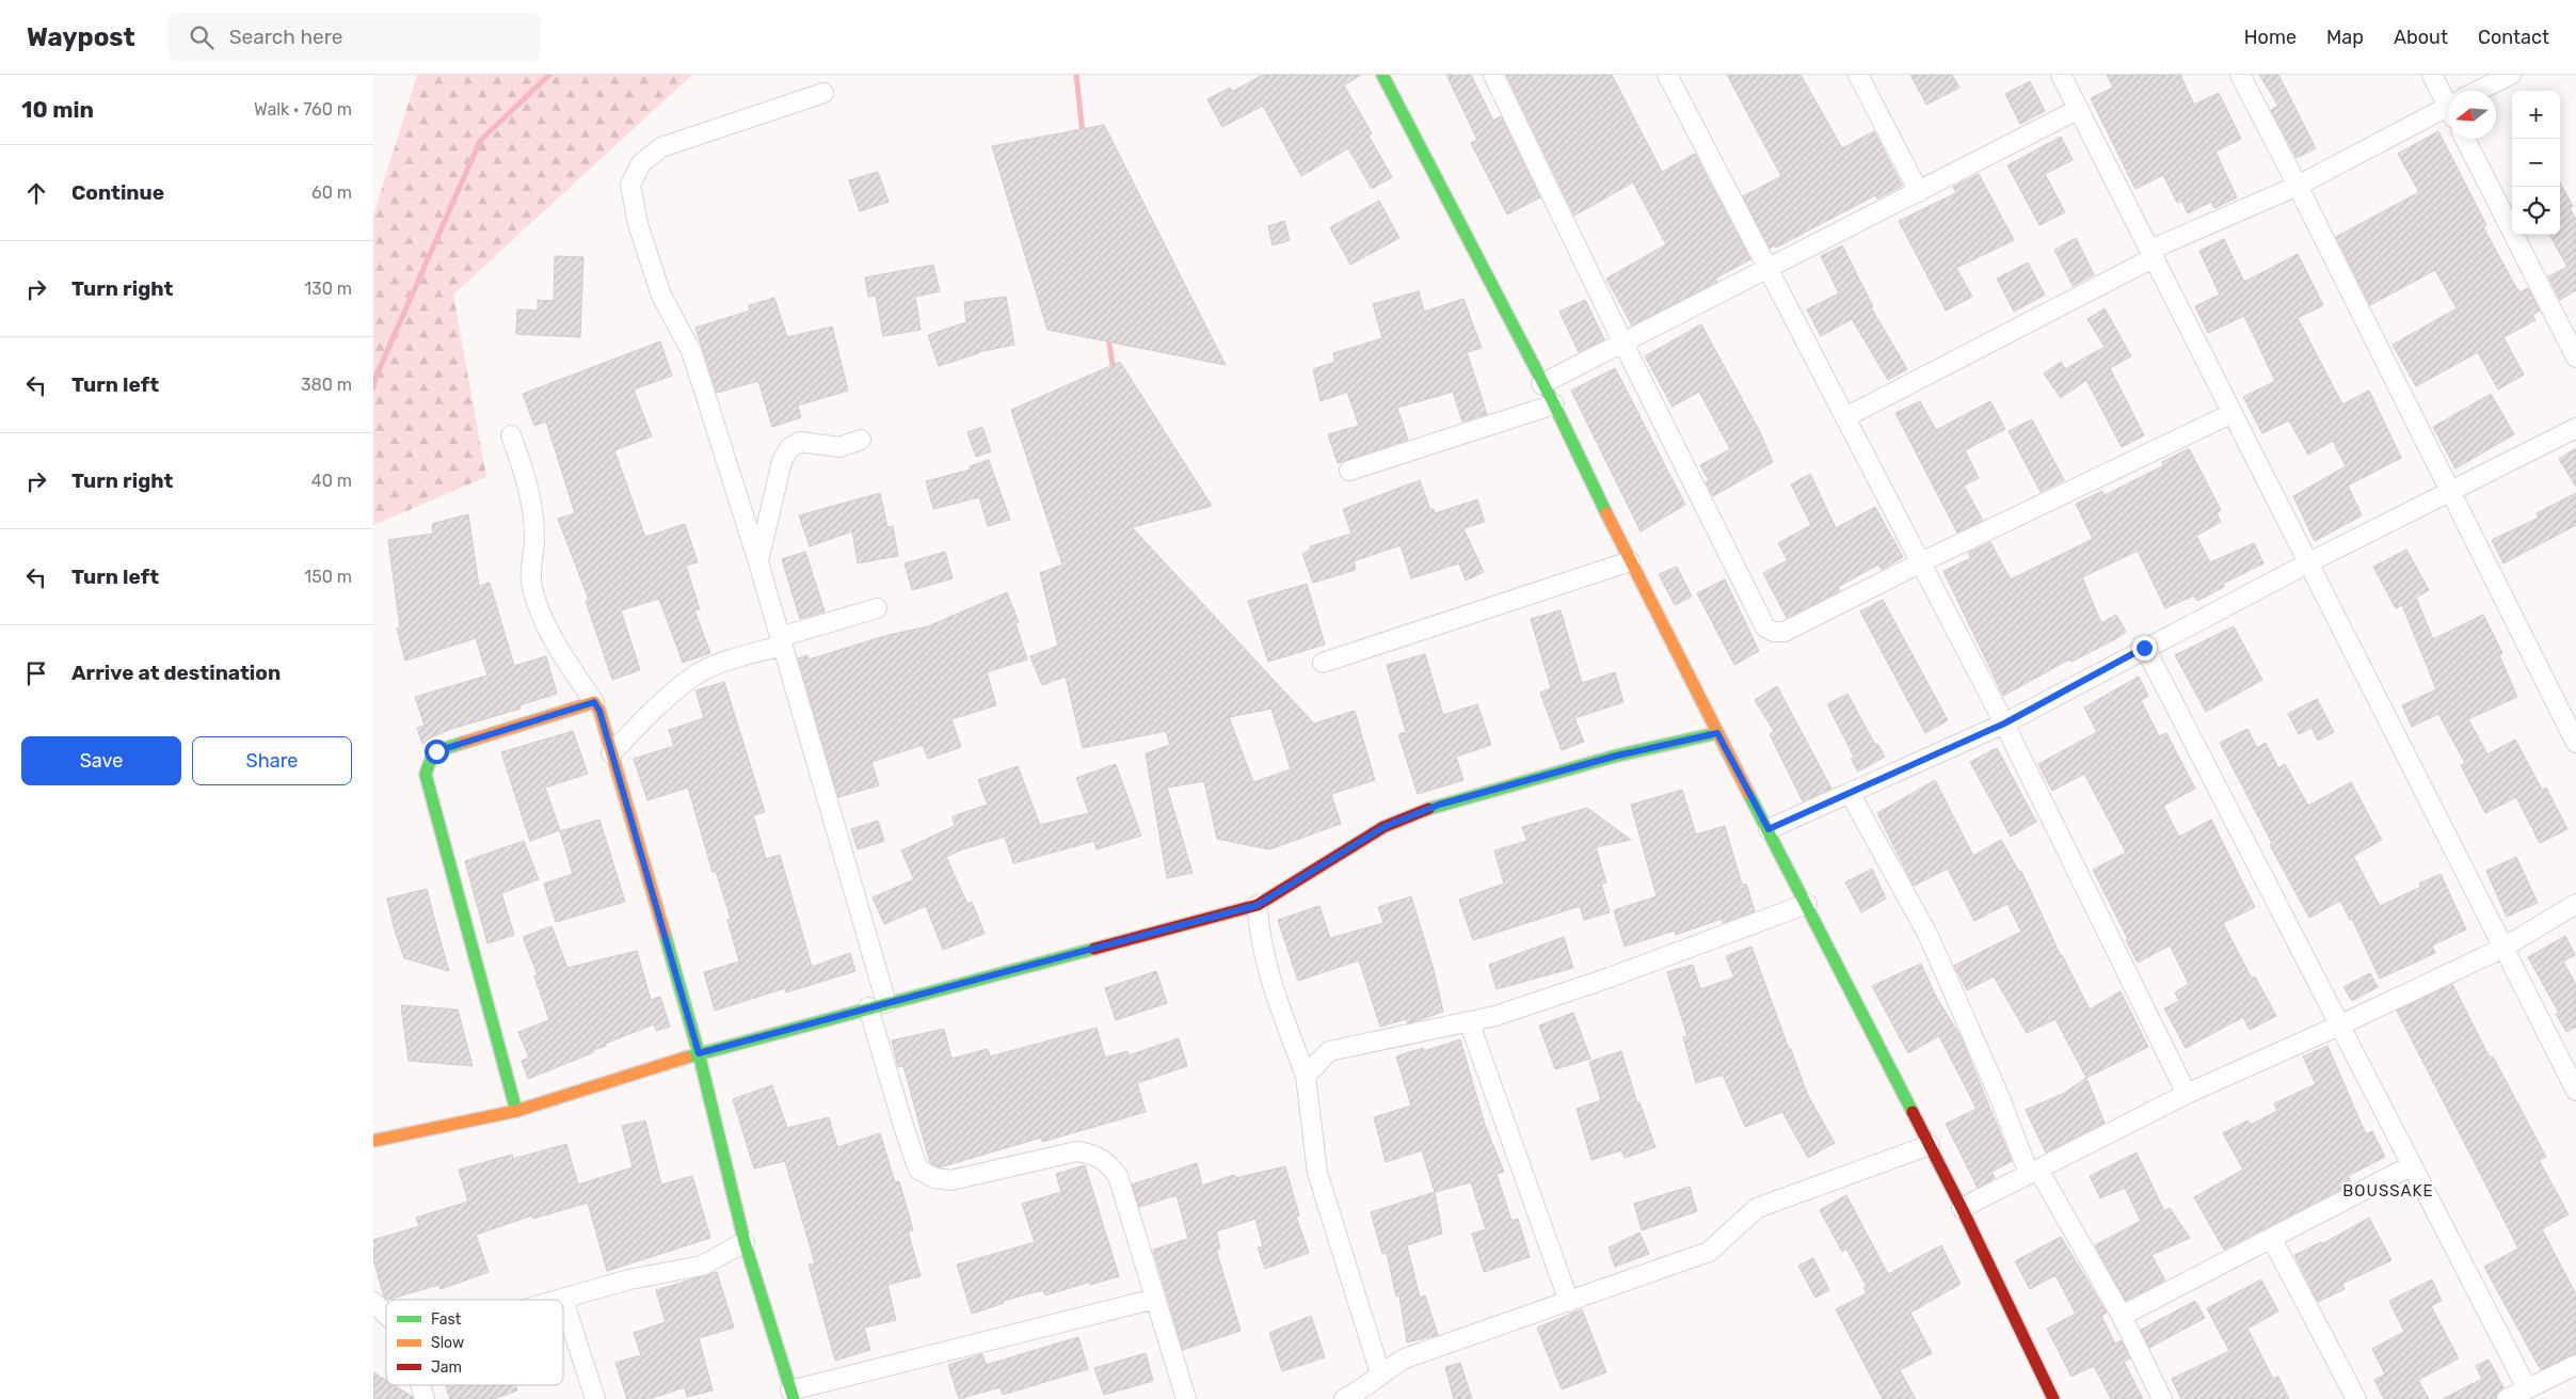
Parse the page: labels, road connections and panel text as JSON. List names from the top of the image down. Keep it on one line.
{"districts":["BOUSSAKE"],"legend":["Fast","Slow","Jam"],"north":"left","page":{"header":"Waypost","search":"Search here","nav":["Home","Map","About","Contact"],"heading":["10 min","Walk · 760 m"],"map_buttons":["+","−"],"list":[["Continue","60 m"],["Turn right","130 m"],["Turn left","380 m"],["Turn right","40 m"],["Turn left","150 m"],"Arrive at destination"],"buttons":["Save","Share"]}}
